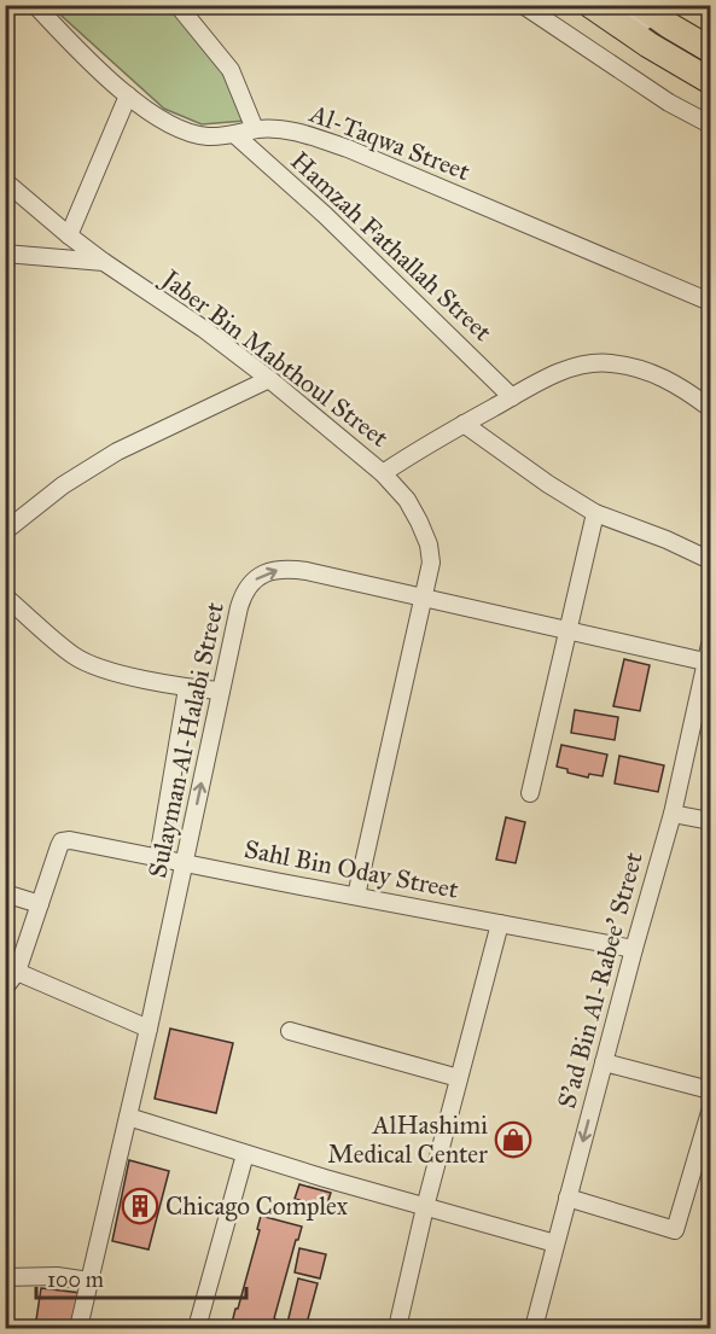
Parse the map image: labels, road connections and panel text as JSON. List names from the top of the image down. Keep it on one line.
{"streets":{"street":["Al-Taqwa Street","Hamzah Fathallah Street","Jaber Bin Mabthoul Street","Sulayman Al-Halabi Street","Sahl Bin Oday Street","S'ad Bin Al-Rabee' Street"]},"crossings":[["Al-Taqwa Street","Hamzah Fathallah Street"],["Jaber Bin Mabthoul Street","Sulayman Al-Halabi Street"],["Jaber Bin Mabthoul Street","Sahl Bin Oday Street"],["Sulayman Al-Halabi Street","Sahl Bin Oday Street"],["Sulayman Al-Halabi Street","S'ad Bin Al-Rabee' Street"],["Sahl Bin Oday Street","S'ad Bin Al-Rabee' Street"]],"places":{"shop":["AlHashimi Medical Center"],"building":["Chicago Complex"]},"scale_bar":"100 m"}
